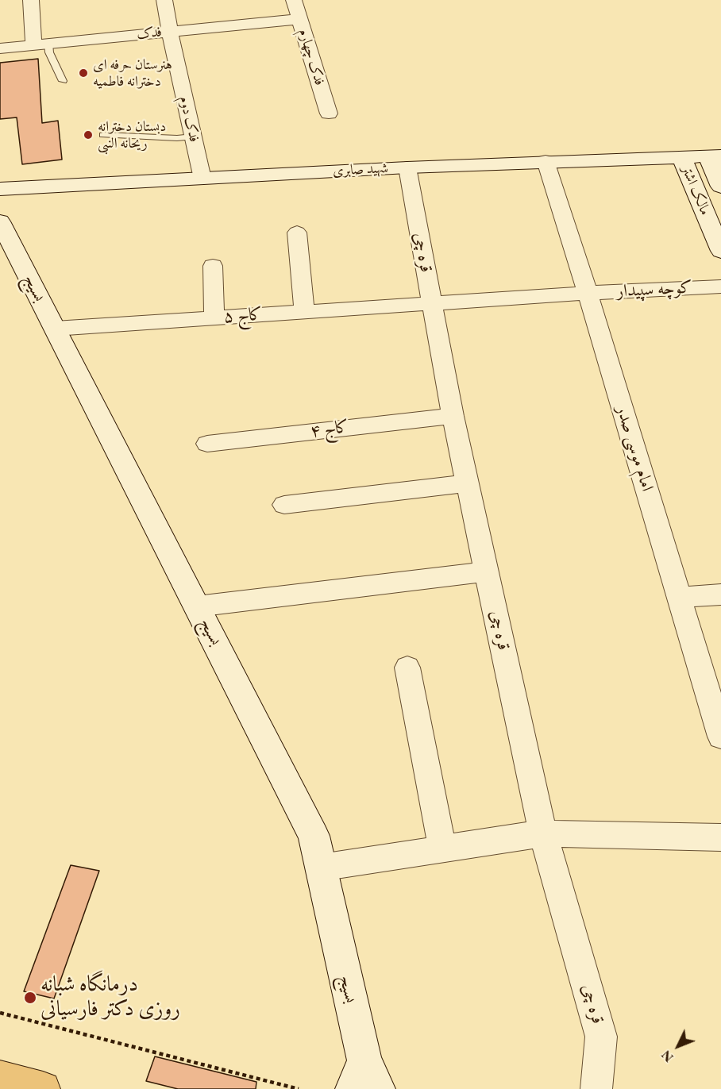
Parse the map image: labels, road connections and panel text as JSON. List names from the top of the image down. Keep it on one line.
{"streets":{"street":["فدک","فدک چهارم","فدک دوم","شهید صابری","مالک اشتر","قره چی","بسیج","کوچه سپیدار","کاج ۵","کاج ۴","امام موسی صدر"]},"crossings":[["فدک","فدک چهارم"],["فدک","فدک دوم"],["فدک دوم","شهید صابری"],["شهید صابری","مالک اشتر"],["شهید صابری","قره چی"],["شهید صابری","امام موسی صدر"],["قره چی","کوچه سپیدار"],["قره چی","کاج ۵"],["قره چی","کاج ۴"],["بسیج","کاج ۵"],["کوچه سپیدار","کاج ۵"],["کوچه سپیدار","امام موسی صدر"]],"places":["هنرستان حرفه ای دخترانه فاطمیه","دبستان دخترانه ریحانه النبی","درمانگاه شبانه روزی دکتر فارسیانی"],"north":"bottom left"}
